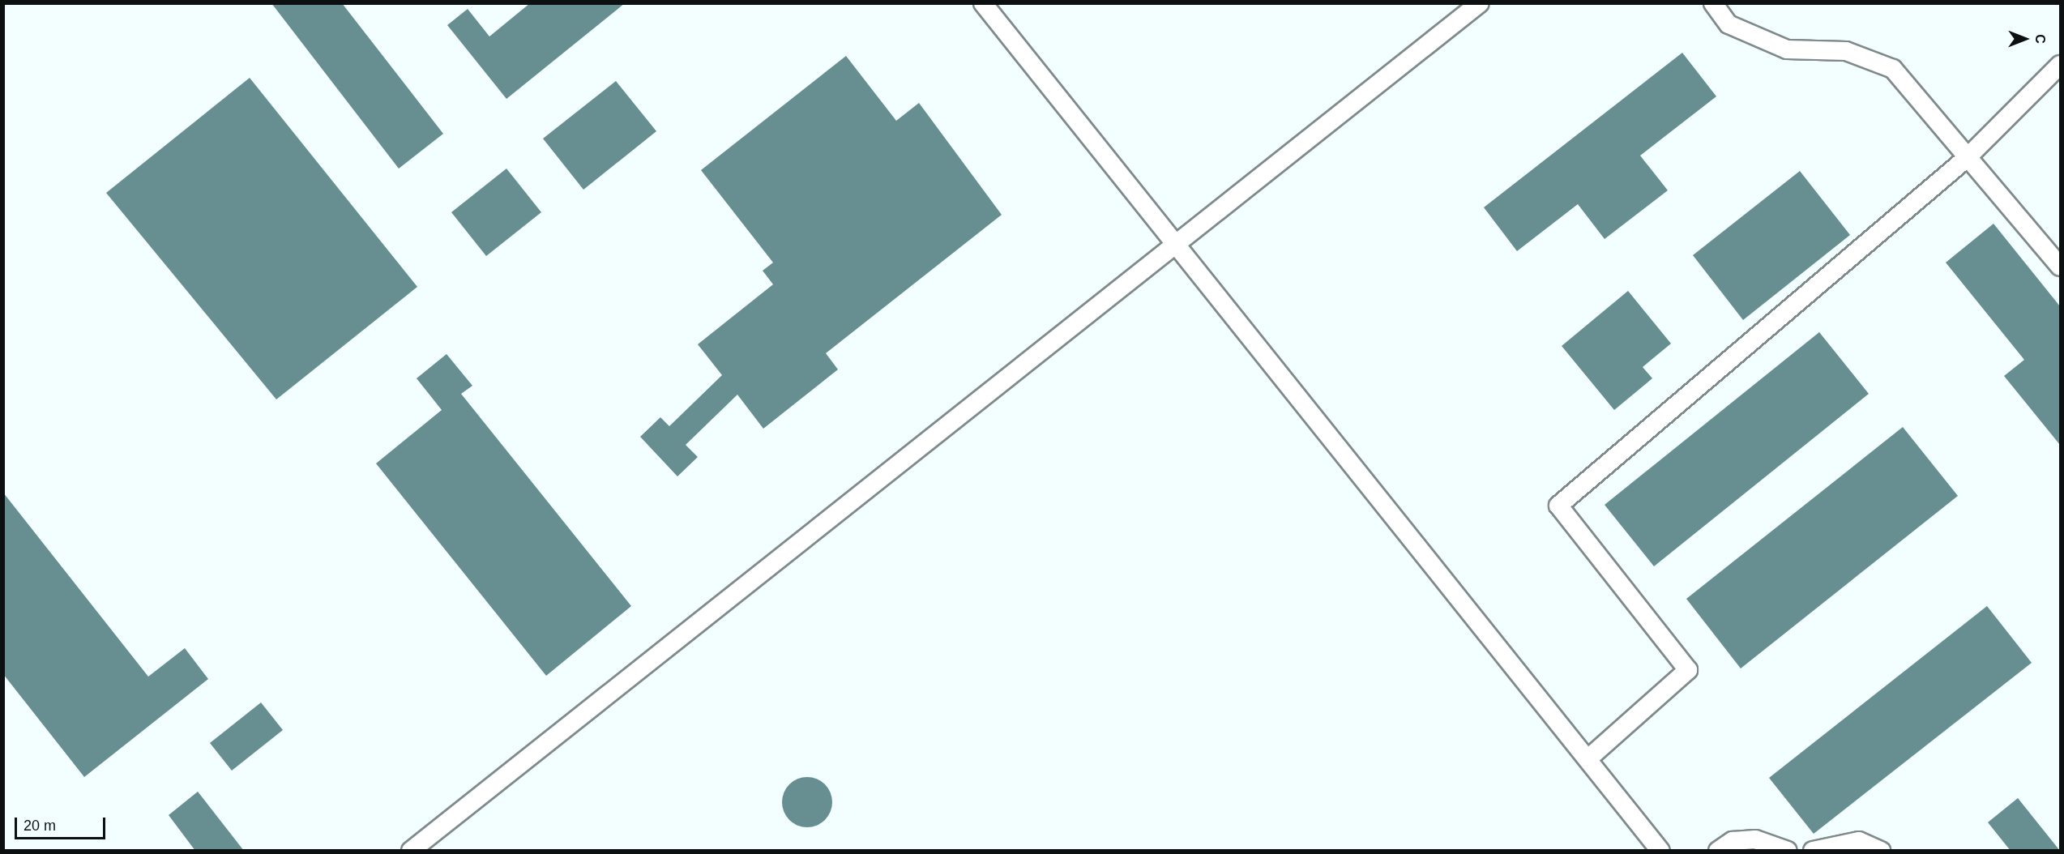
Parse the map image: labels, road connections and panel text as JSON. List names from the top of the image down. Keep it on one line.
{"scale_bar":"20 m","north":"right"}
